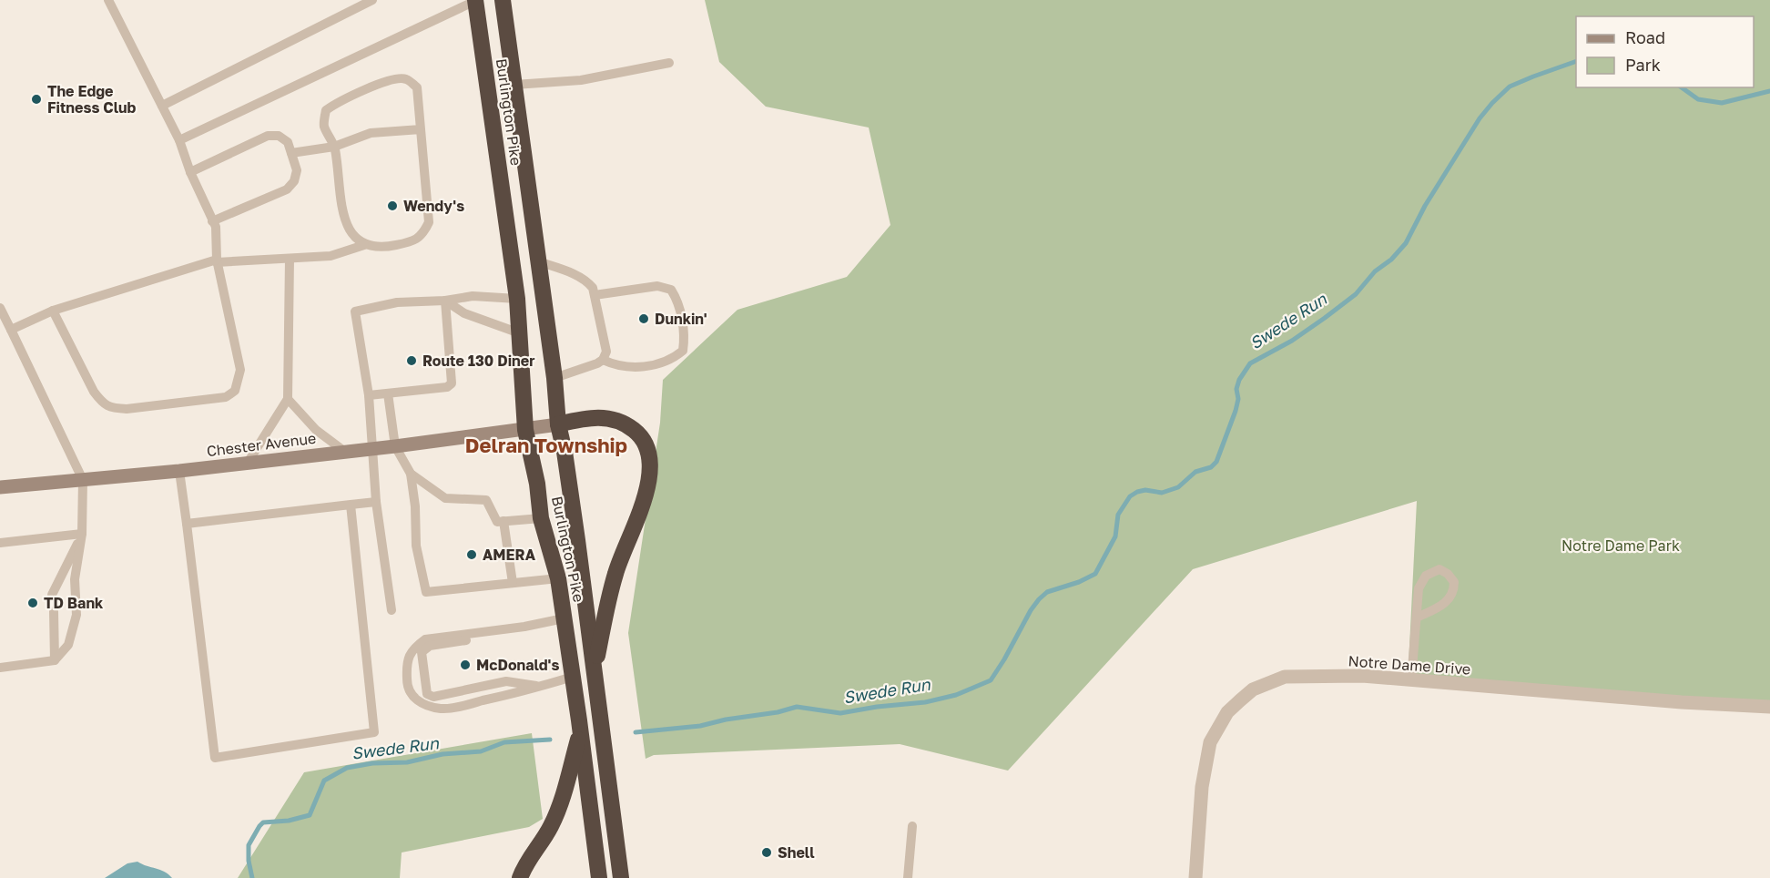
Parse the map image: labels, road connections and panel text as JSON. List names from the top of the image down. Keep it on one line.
{"streets":{"highway":["Burlington Pike"],"street":["Chester Avenue","Notre Dame Drive"]},"crossings":[["Burlington Pike","Chester Avenue"]],"districts":["Delran Township"],"water":["Swede Run"],"parks":["Notre Dame Park"],"places":["The Edge Fitness Club","Wendy's","Dunkin'","Route 130 Diner","AMERA","TD Bank","McDonald's","Shell"],"legend":["Road","Park"]}
